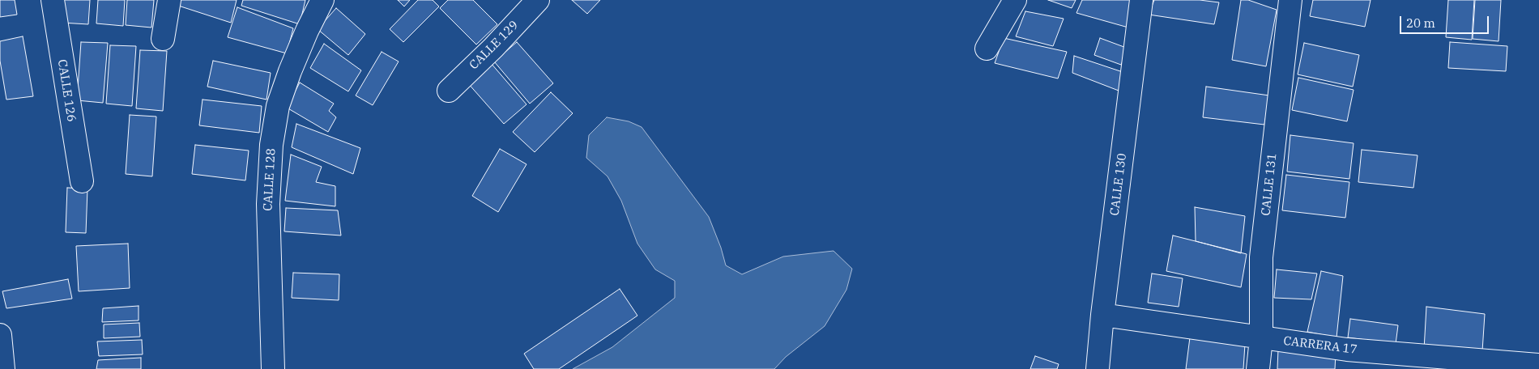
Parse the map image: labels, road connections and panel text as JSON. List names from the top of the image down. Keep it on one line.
{"streets":{"street":["CALLE 129","CALLE 126","CALLE 128","CALLE 130","CALLE 131","CARRERA 17"]},"crossings":[["CALLE 130","CARRERA 17"],["CALLE 131","CARRERA 17"]],"scale_bar":"20 m"}
